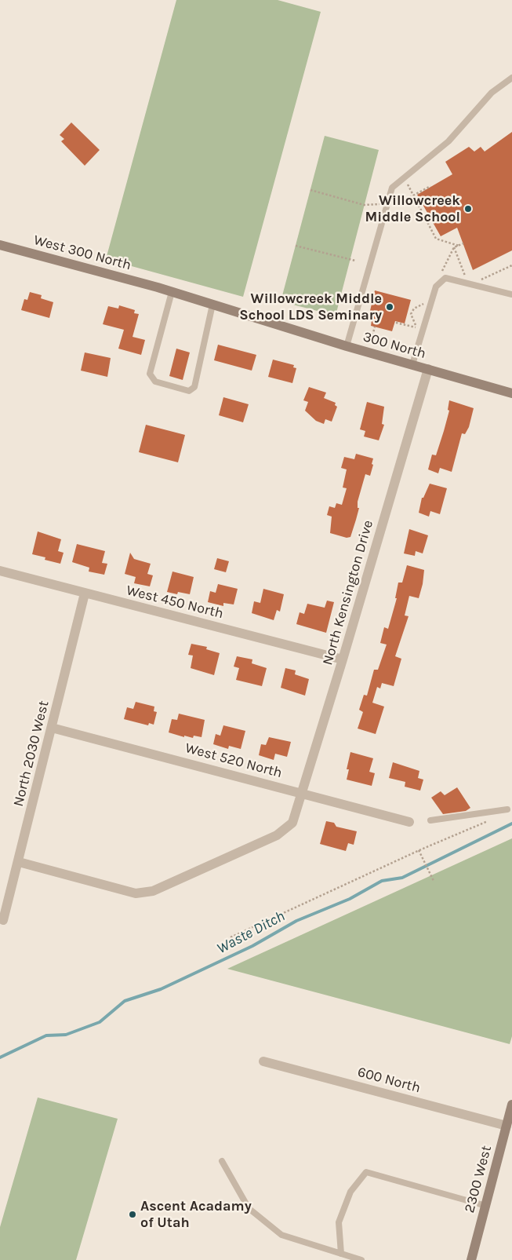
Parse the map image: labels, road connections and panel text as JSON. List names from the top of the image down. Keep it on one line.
{"streets":{"street":["West 300 North","300 North","North Kensington Drive","West 450 North","North 2030 West","West 520 North","600 North","2300 West"]},"crossings":[["West 300 North","300 North"],["300 North","North Kensington Drive"],["North Kensington Drive","West 450 North"],["North Kensington Drive","North 2030 West"],["North Kensington Drive","West 520 North"],["West 450 North","North 2030 West"],["North 2030 West","West 520 North"],["600 North","2300 West"]],"water":["Waste Ditch"],"places":["Willowcreek Middle School","Willowcreek Middle School LDS Seminary","Ascent Acadamy of Utah"]}
